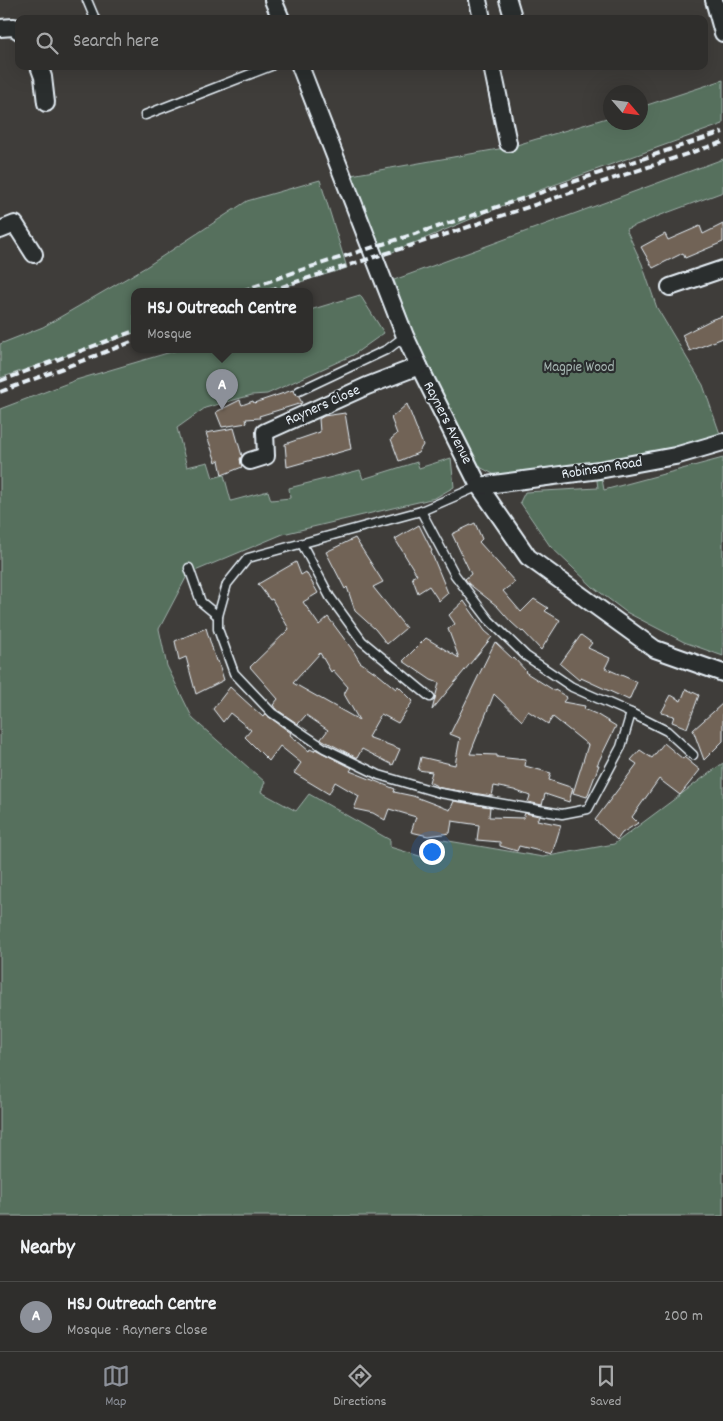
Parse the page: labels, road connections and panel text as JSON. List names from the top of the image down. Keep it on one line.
{"streets":{"street":["Rayners Close","Rayners Avenue","Robinson Road"]},"crossings":[["Rayners Close","Rayners Avenue"],["Rayners Avenue","Robinson Road"]],"parks":["Magpie Wood"],"north":"bottom right","page":{"search":"Search here","popup":["HSJ Outreach Centre","Mosque"],"pins":"A","heading":"Nearby","list":[{"mark":"A","name":"HSJ Outreach Centre","note":"Mosque · Rayners Close","value":"200 m"}],"nav":["Map","Directions","Saved"]}}
